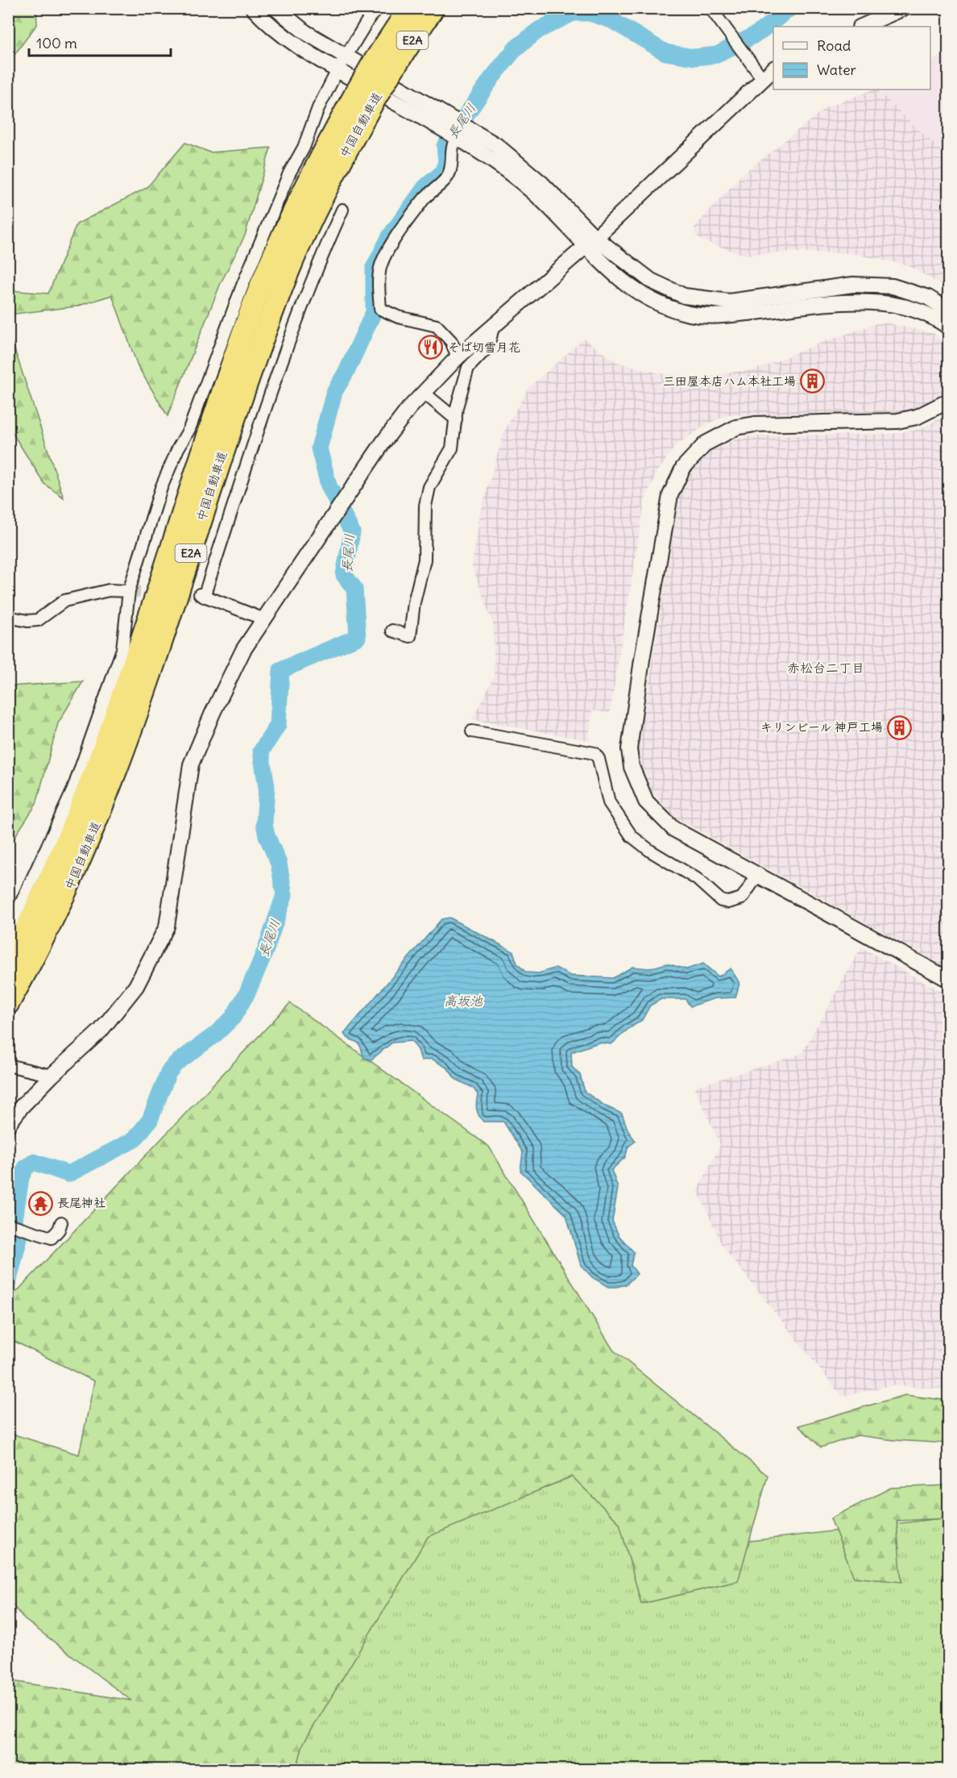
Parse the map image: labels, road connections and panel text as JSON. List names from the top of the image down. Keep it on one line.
{"streets":{"highway":["E2A","中国自動車道"]},"districts":["赤松台二丁目"],"water":["長尾川","高坂池"],"places":{"restaurant":["そば切雪月花"],"building":["三田屋本店ハム本社工場","キリンビール 神戸工場"],"temple":["長尾神社"]},"legend":["Road","Water"],"scale_bar":"100 m"}
